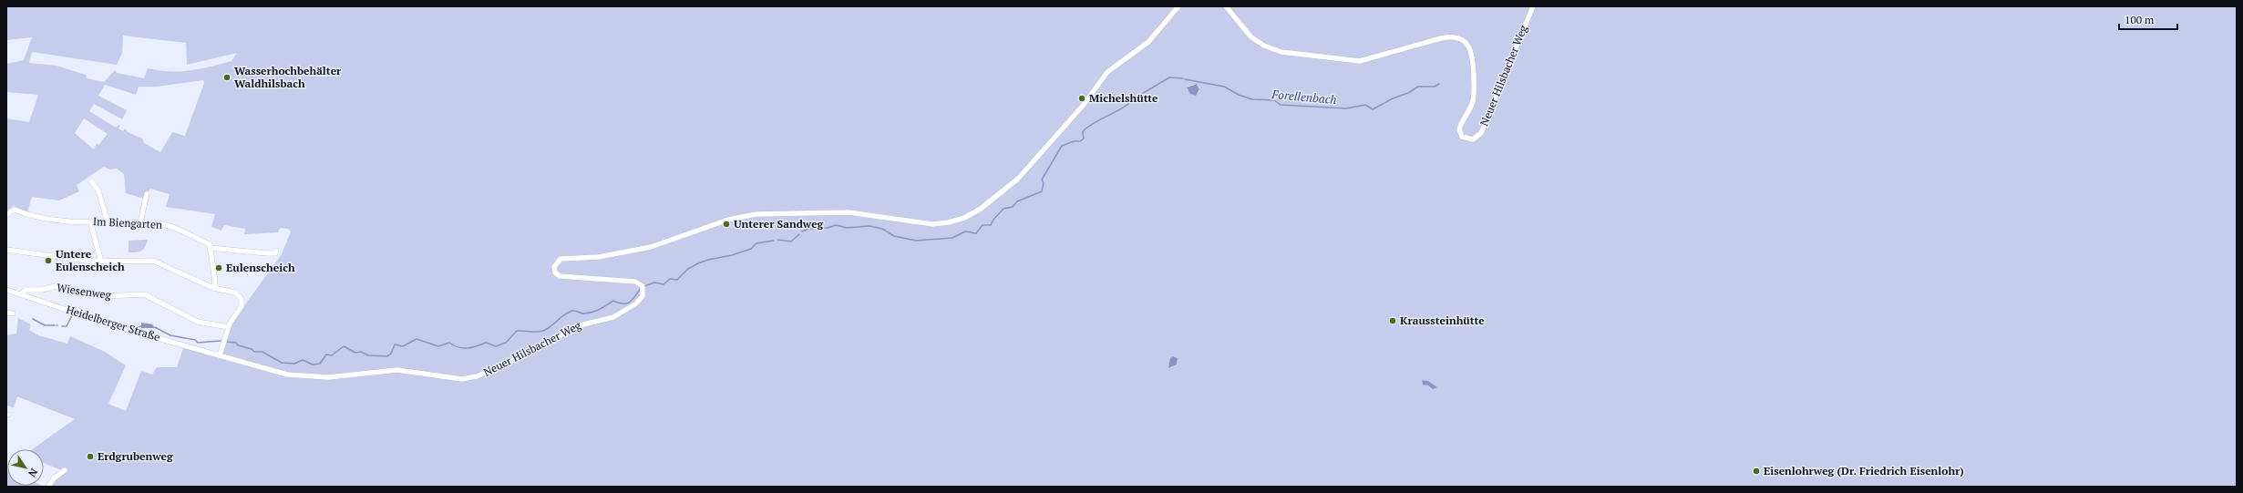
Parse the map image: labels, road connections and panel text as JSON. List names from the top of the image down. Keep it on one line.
{"streets":{"street":["Neuer Hilsbacher Weg","Im Biengarten","Wiesenweg","Heidelberger Straße"]},"crossings":[["Neuer Hilsbacher Weg","Heidelberger Straße"],["Wiesenweg","Heidelberger Straße"]],"water":["Forellenbach"],"places":["Wasserhochbehälter Waldhilsbach","Michelshütte","Unterer Sandweg","Untere Eulenscheich","Eulenscheich","Kraussteinhütte","Erdgrubenweg","Eisenlohrweg (Dr. Friedrich Eisenlohr)"],"scale_bar":"100 m","north":"bottom right"}
